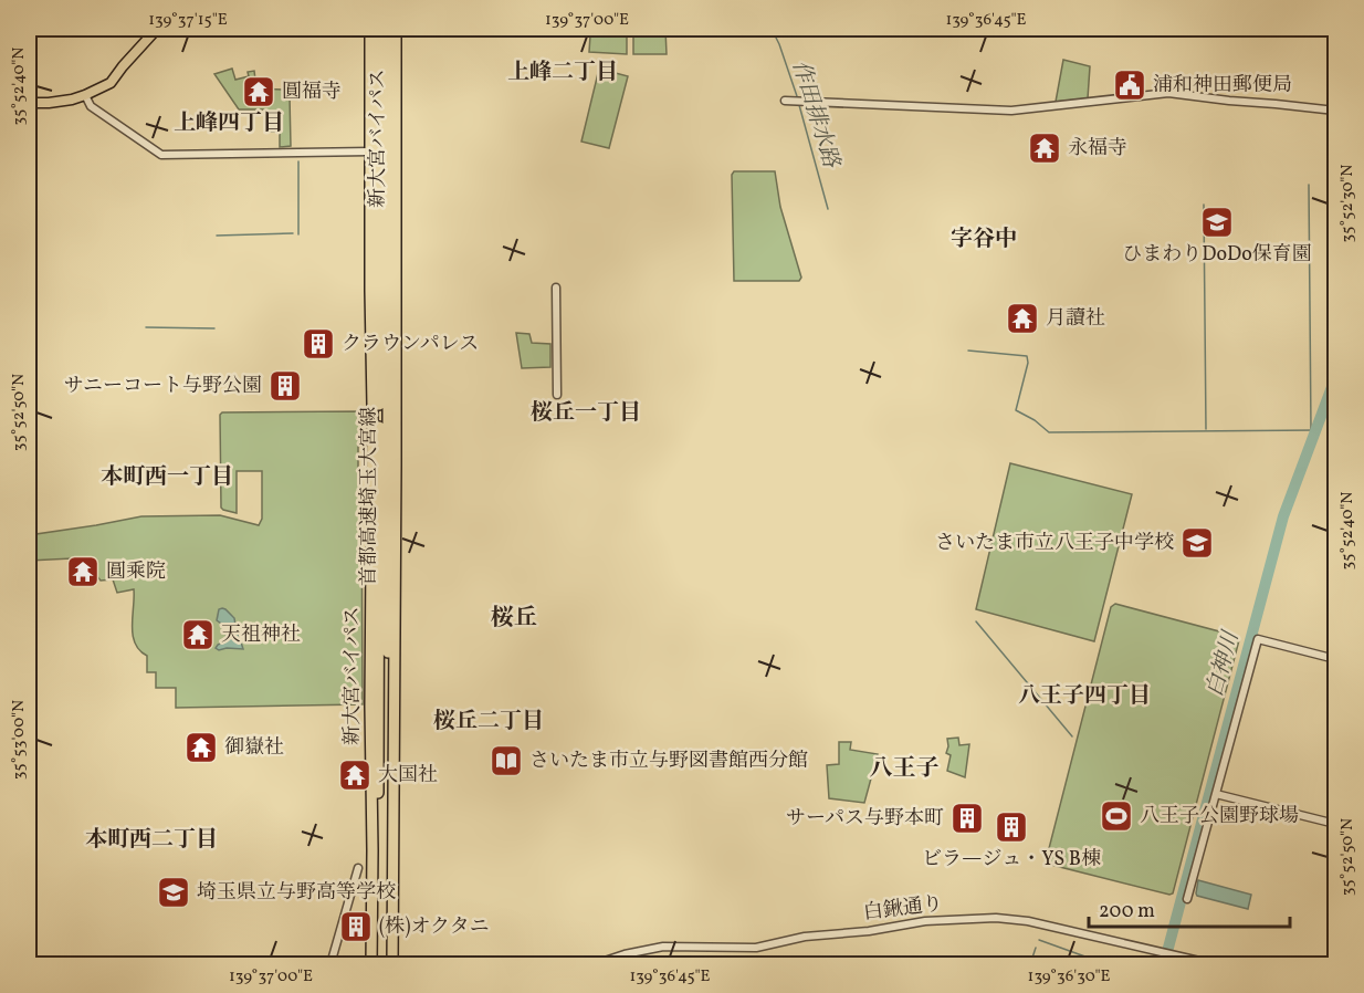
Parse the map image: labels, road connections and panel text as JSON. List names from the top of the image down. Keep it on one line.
{"streets":{"highway":["新大宮バイパス","首都高速埼玉大宮線"],"street":["白鍬通り"]},"crossings":[["新大宮バイパス","首都高速埼玉大宮線"]],"districts":["上峰二丁目","上峰四丁目","字谷中","桜丘一丁目","本町西一丁目","桜丘","八王子四丁目","桜丘二丁目","八王子","本町西二丁目"],"water":["作田排水路","白神川"],"places":{"public building":["浦和神田郵便局"],"temple":["圓福寺","永福寺","月讀社","圓乘院","天祖神社","御嶽社","大国社"],"school or university":["ひまわりDoDo保育園","さいたま市立八王子中学校","埼玉県立与野高等学校"],"building":["クラウンパレス","サニーコート与野公園","サーパス与野本町","ビラ―ジュ・YS B棟","(株)オクタニ"],"library":["さいたま市立与野図書館西分館"],"sports":["八王子公園野球場"]},"scale_bar":"200 m","coordinates":["139°37'15\"E","139°37'00\"E","139°36'45\"E","35°52'40\"N","35°52'30\"N","35°52'50\"N","35°53'00\"N","139°36'30\"E"]}
